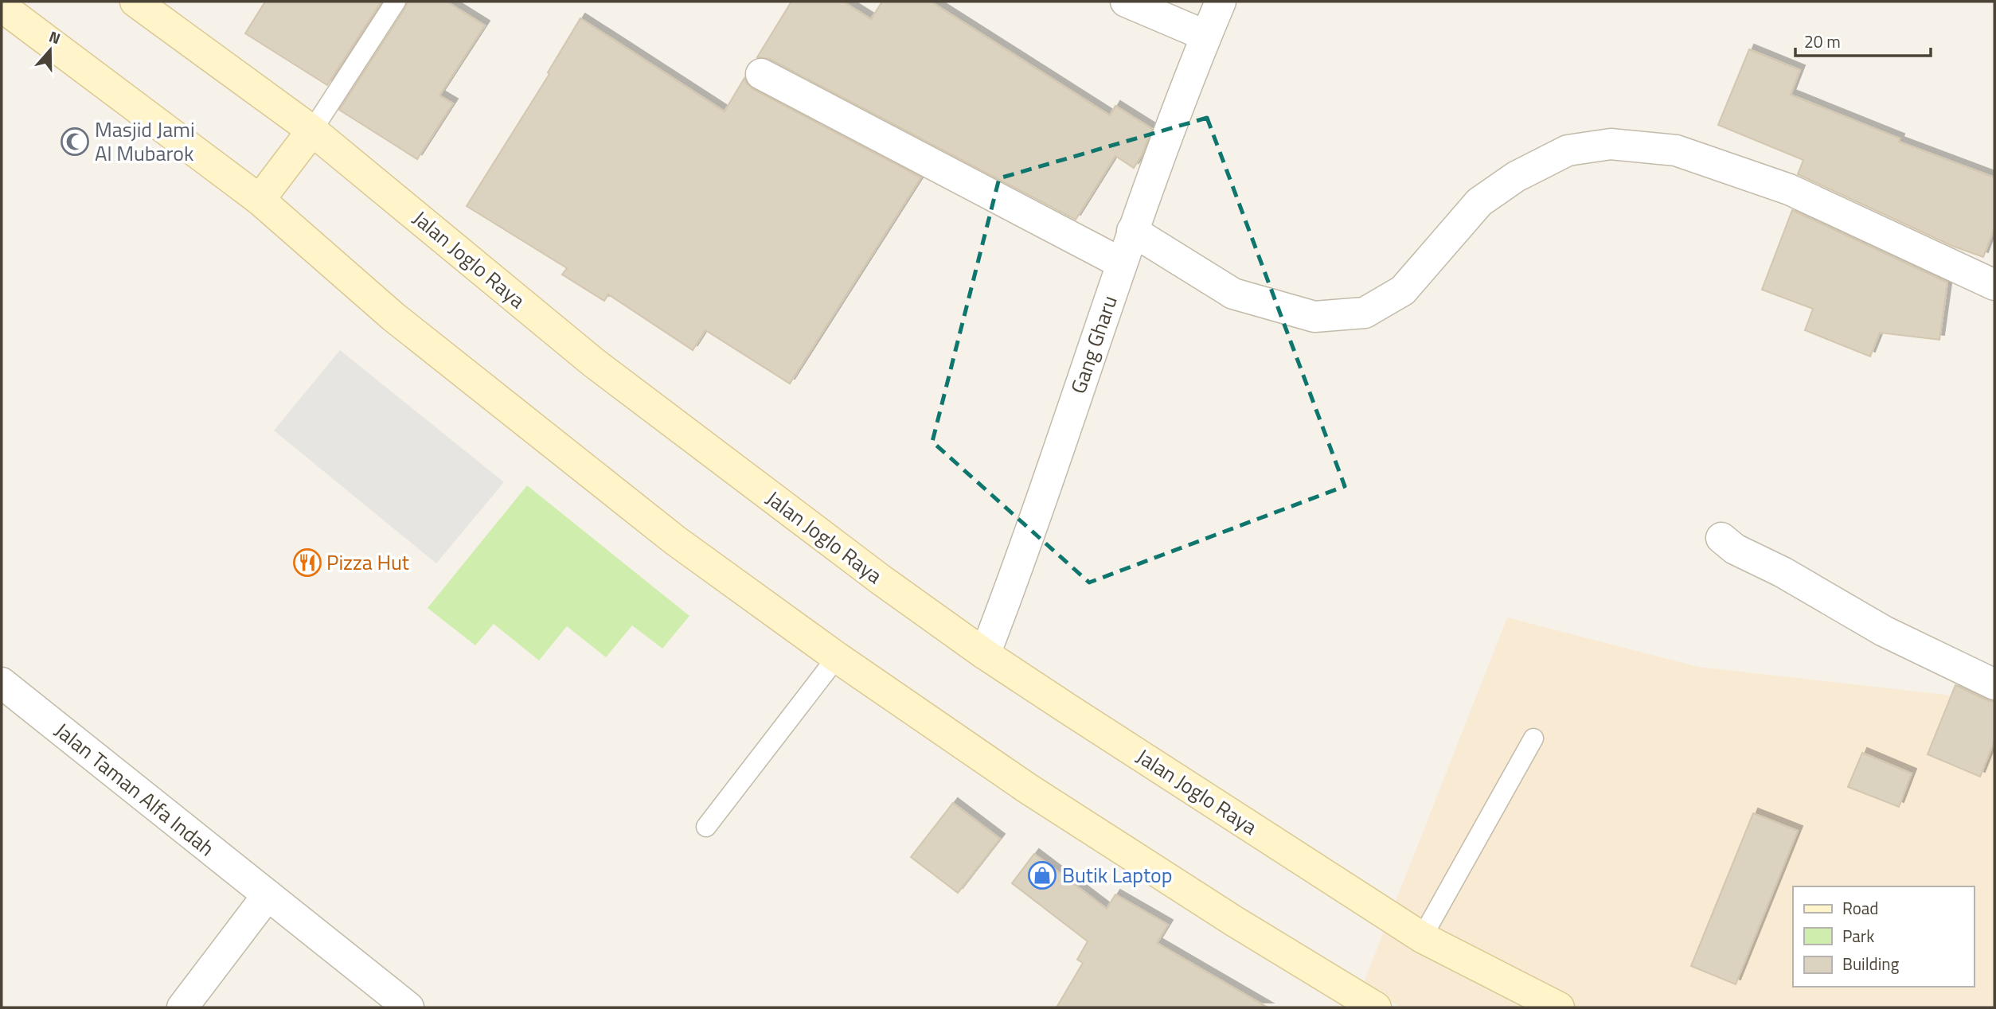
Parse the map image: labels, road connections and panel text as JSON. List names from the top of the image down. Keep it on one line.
{"streets":{"main road":["Jalan Joglo Raya"],"street":["Gang Gharu","Jalan Taman Alfa Indah"]},"crossings":[["Jalan Joglo Raya","Gang Gharu"]],"places":{"mosque":["Masjid Jami Al Mubarok"],"restaurant":["Pizza Hut"],"shop":["Butik Laptop"]},"legend":["Road","Park","Building"],"scale_bar":"20 m","north":"top"}
